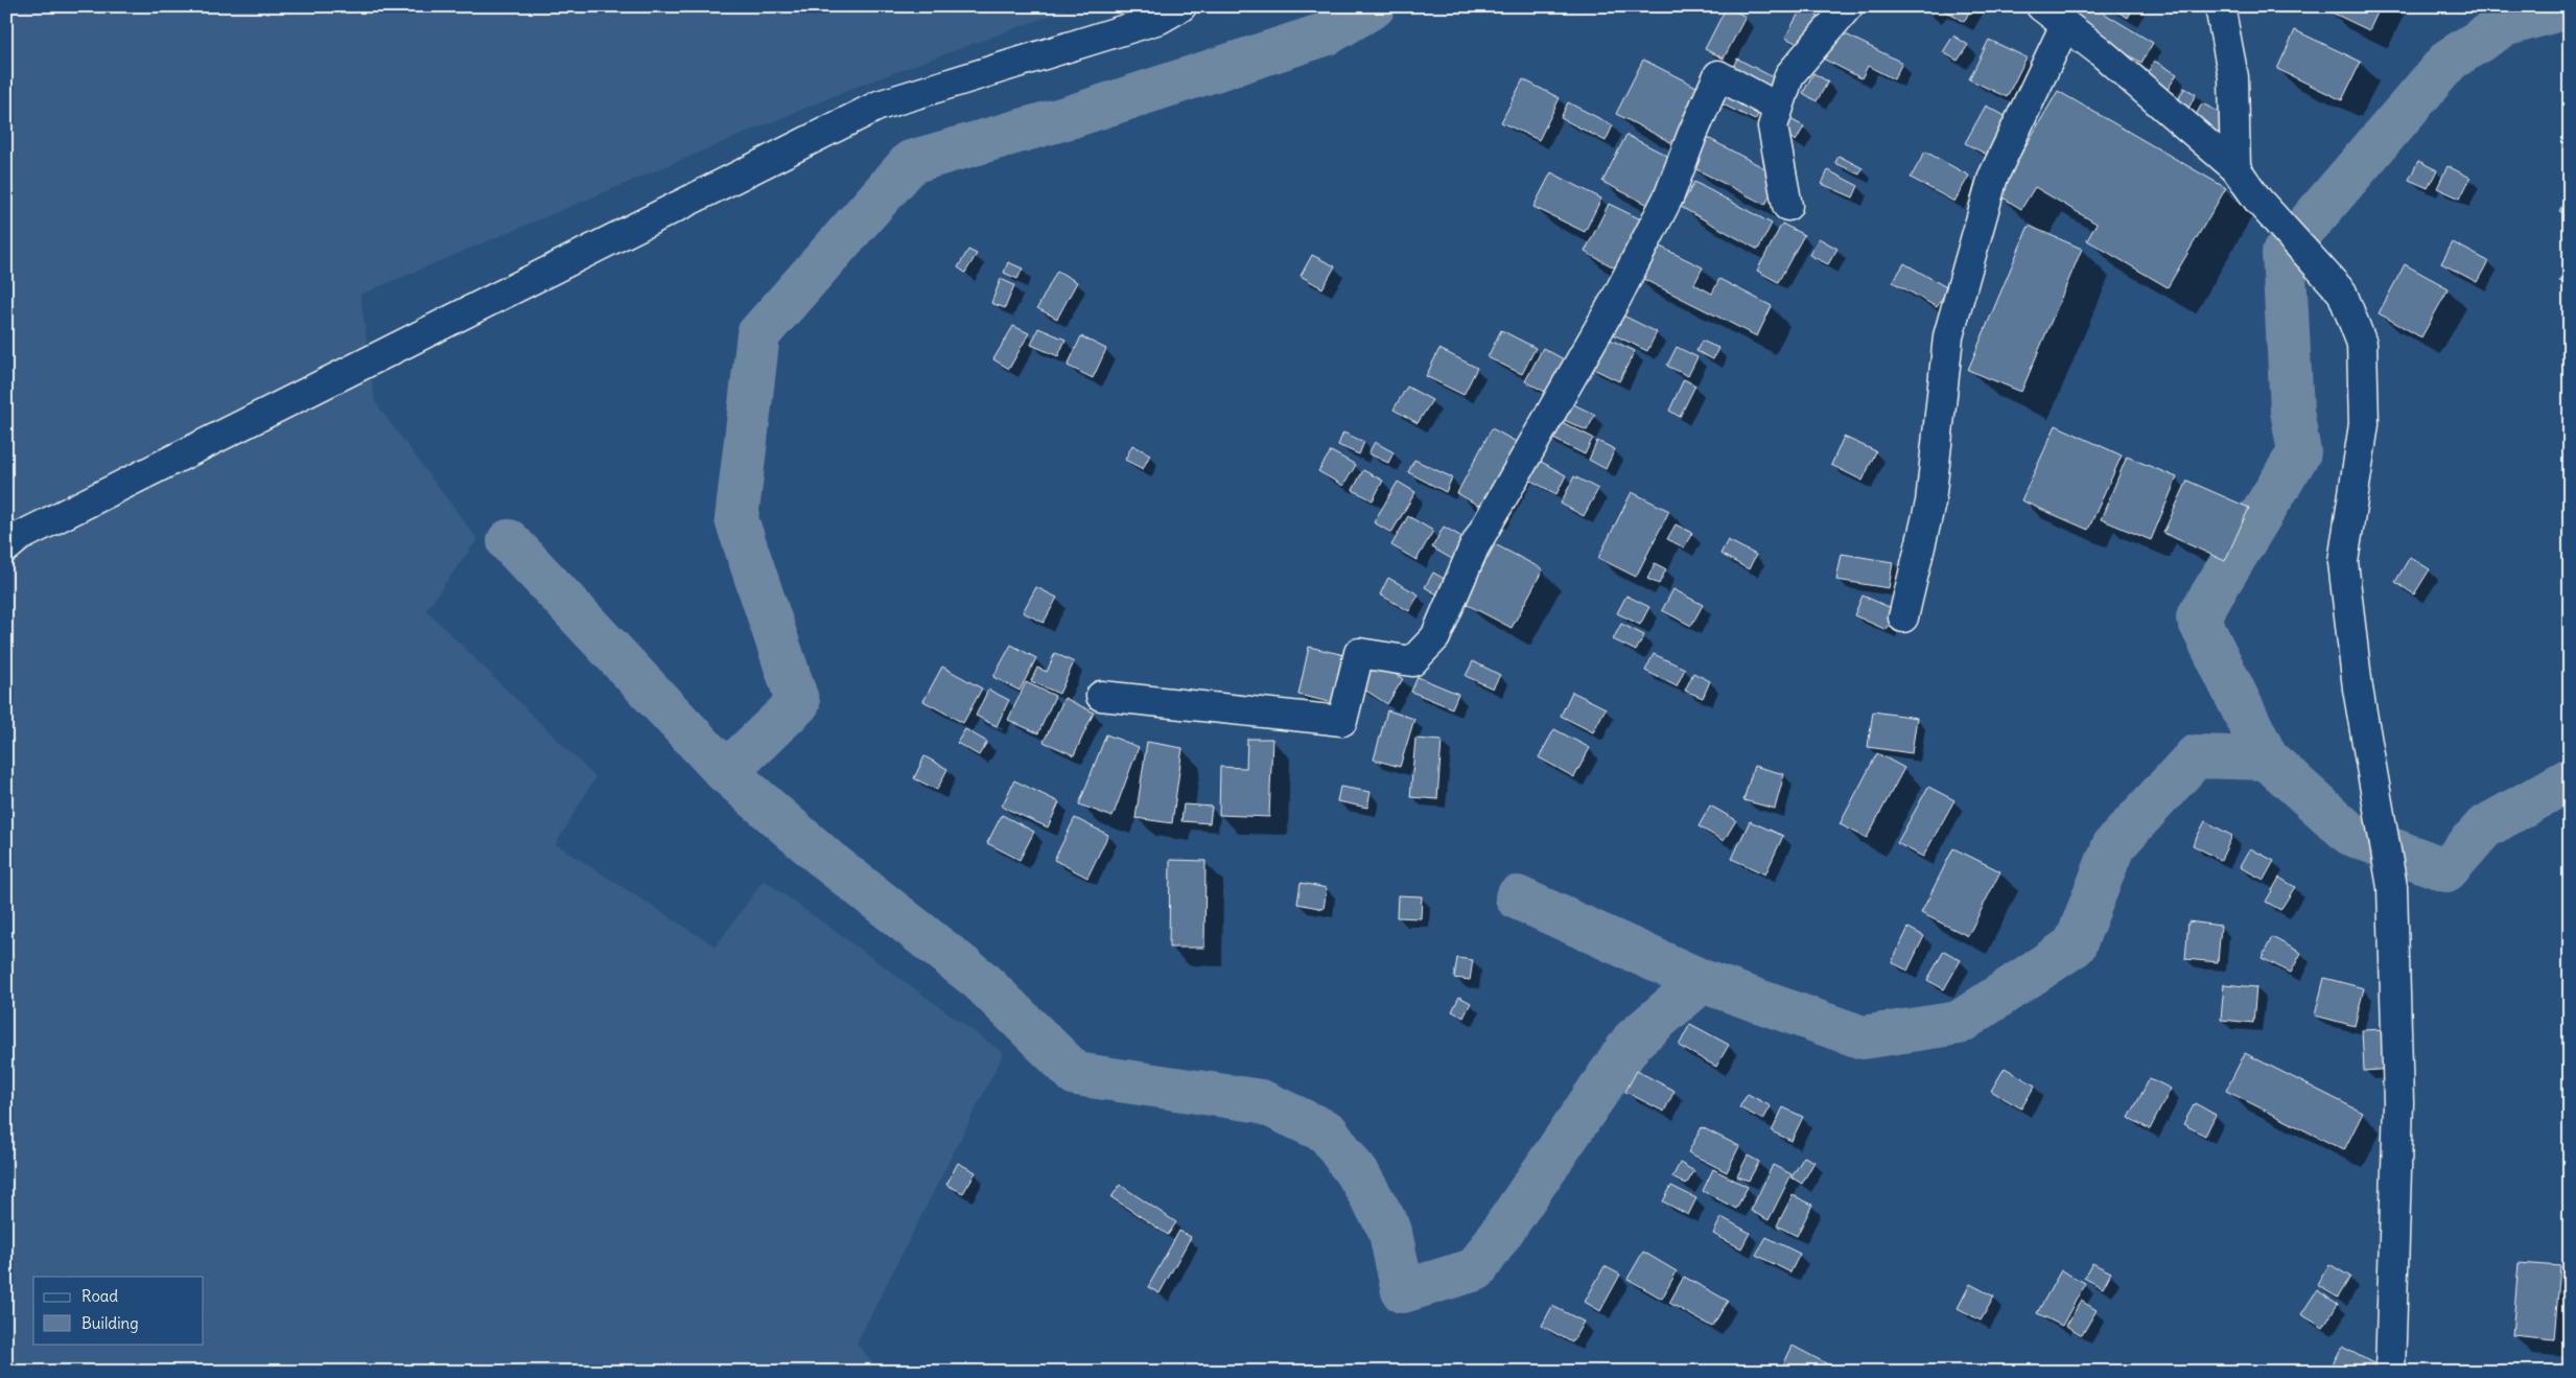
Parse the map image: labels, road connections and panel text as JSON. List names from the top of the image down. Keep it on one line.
{"legend":["Road","Building"]}
